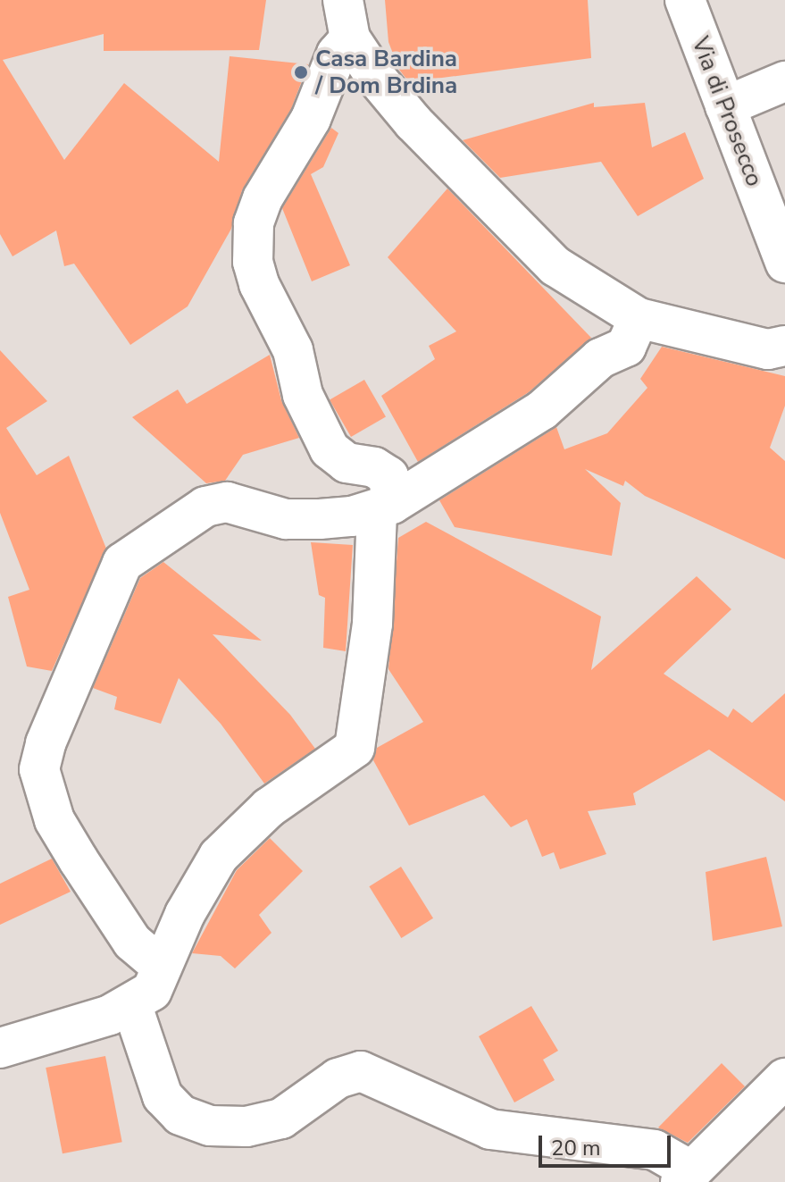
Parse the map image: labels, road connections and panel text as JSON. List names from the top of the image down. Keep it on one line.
{"streets":{"street":["Via di Prosecco"]},"places":["Casa Bardina / Dom Brdina"],"scale_bar":"20 m"}
